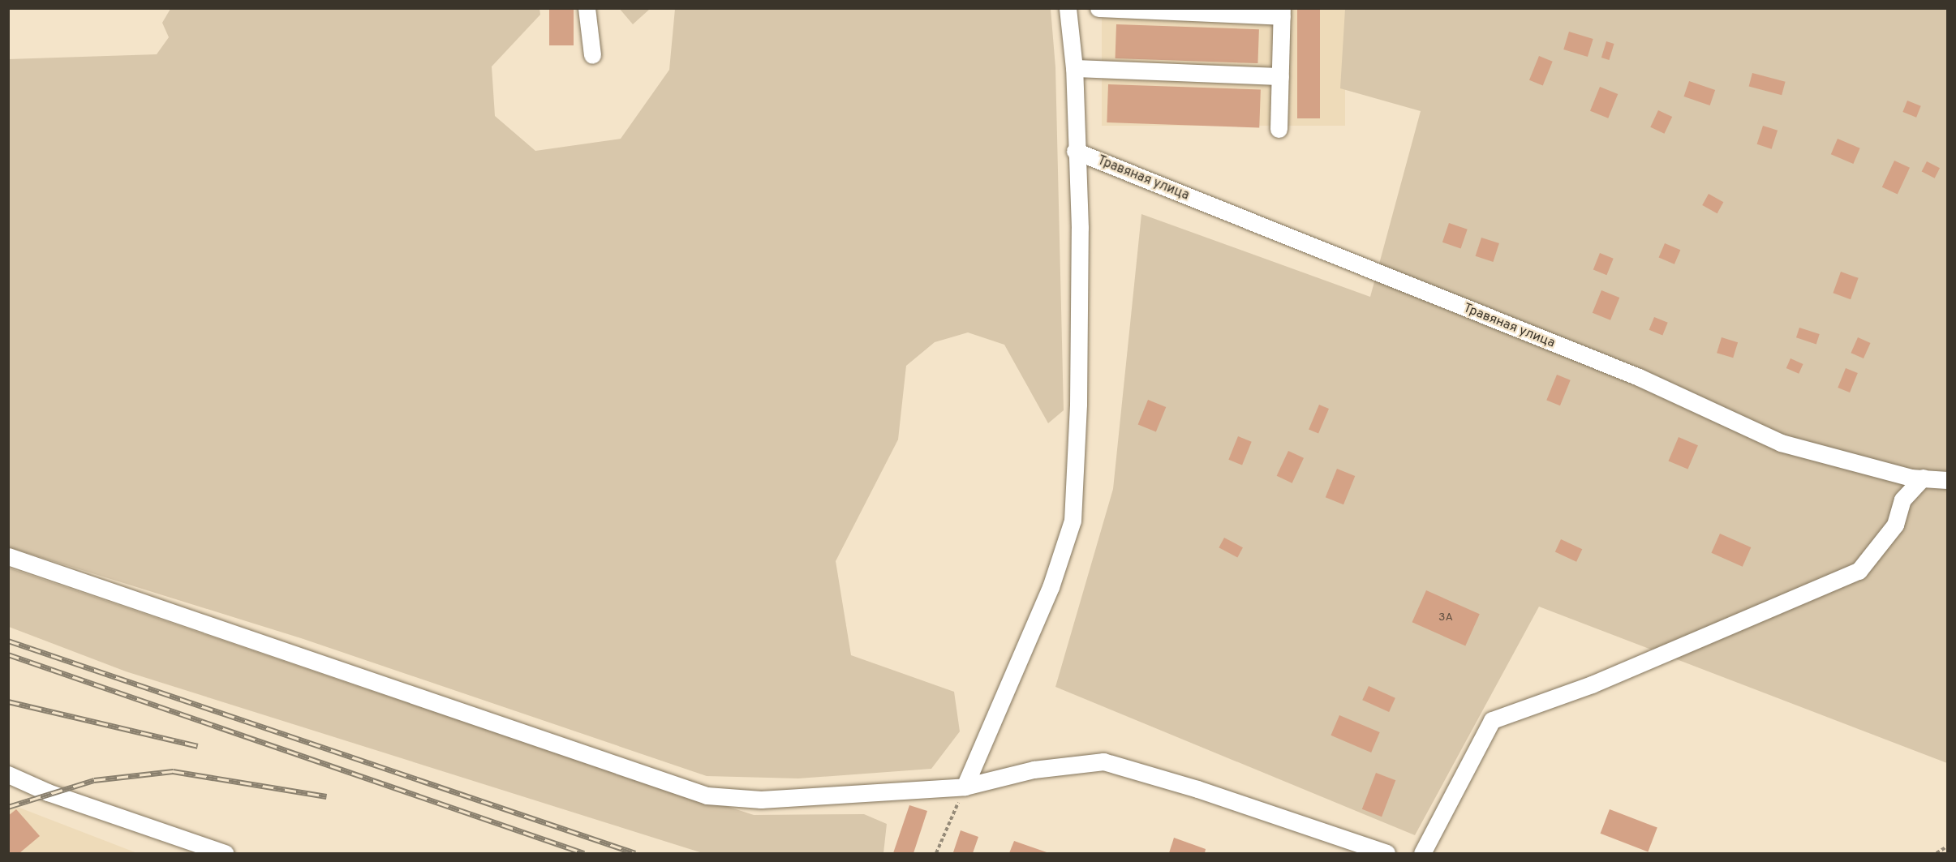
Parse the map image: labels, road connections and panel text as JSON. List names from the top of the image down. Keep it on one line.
{"streets":{"street":["Травяная улица"]},"house_numbers":["3А"]}
